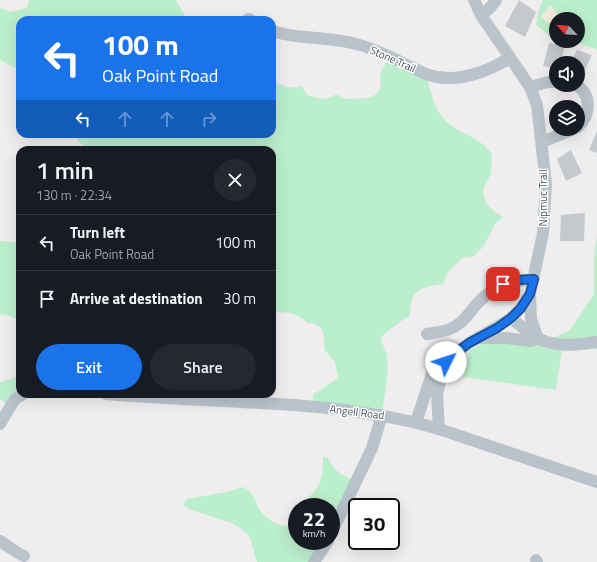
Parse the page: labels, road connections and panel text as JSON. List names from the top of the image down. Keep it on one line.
{"streets":{"street":["Stone Trail","Nipmuc Trail","Angell Road"]},"crossings":[["Stone Trail","Nipmuc Trail"],["Nipmuc Trail","Angell Road"]],"north":"top left","page":{"turn":["100 m","Oak Point Road"],"heading":["1 min","130 m · 22:34"],"list":[{"name":"Turn left","note":"Oak Point Road","value":"100 m"},{"name":"Arrive at destination","value":"30 m"}],"buttons":["Exit","Share"],"speed":"22 km/h","limit":"30"}}
